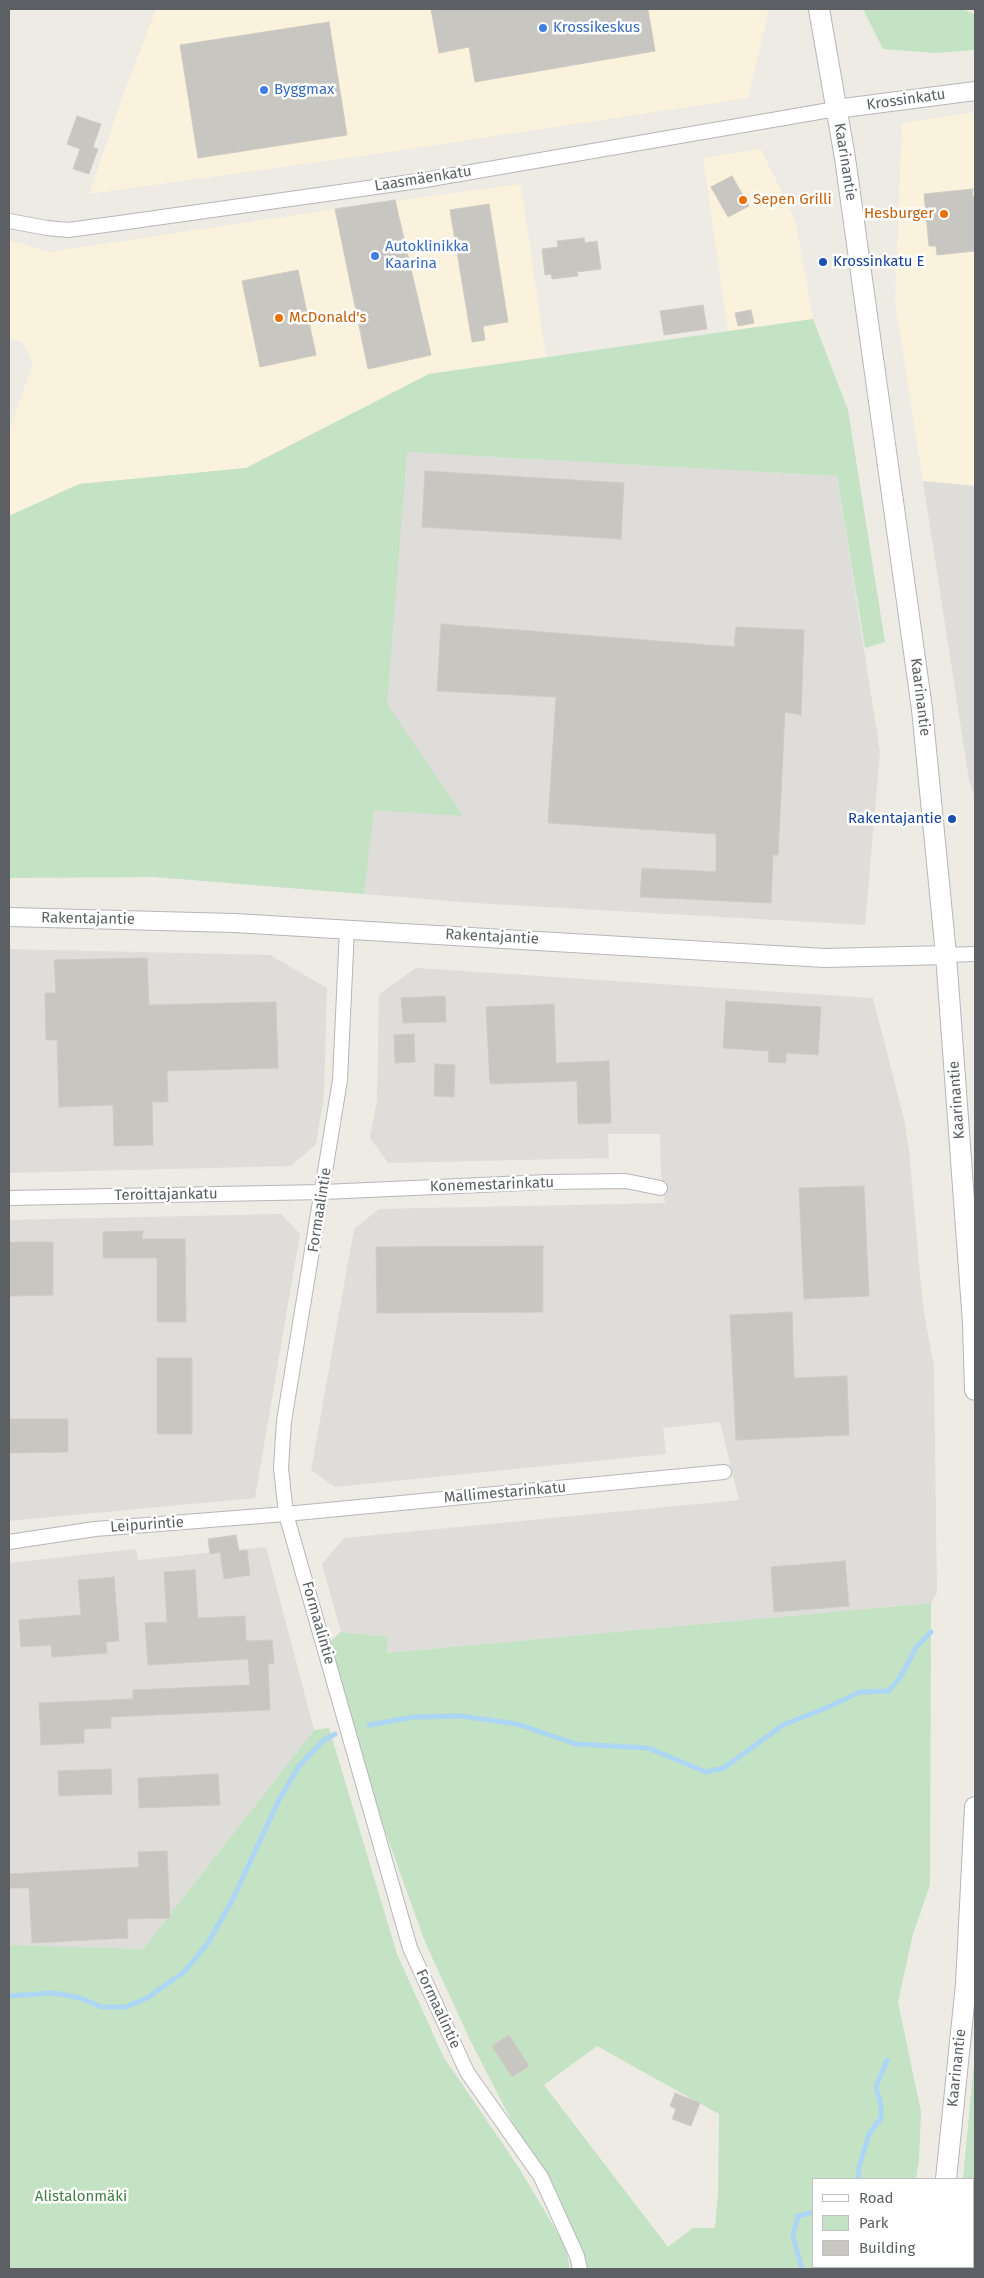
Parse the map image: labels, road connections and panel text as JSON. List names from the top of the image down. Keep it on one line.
{"streets":{"main road":["Kaarinantie"],"street":["Krossinkatu","Laasmäenkatu","Rakentajantie","Konemestarinkatu","Teroittajankatu","Formaalintie","Mallimestarinkatu","Leipurintie"]},"crossings":[["Krossinkatu","Kaarinantie"],["Krossinkatu","Laasmäenkatu"],["Kaarinantie","Laasmäenkatu"],["Kaarinantie","Rakentajantie"],["Rakentajantie","Formaalintie"],["Konemestarinkatu","Teroittajankatu"],["Konemestarinkatu","Formaalintie"],["Teroittajankatu","Formaalintie"],["Formaalintie","Mallimestarinkatu"],["Formaalintie","Leipurintie"],["Mallimestarinkatu","Leipurintie"]],"parks":["Alistalonmäki"],"places":["Krossikeskus","Byggmax","Sepen Grilli","Hesburger","Autoklinikka Kaarina","Krossinkatu E","McDonald's","Rakentajantie"],"legend":["Road","Park","Building"]}
